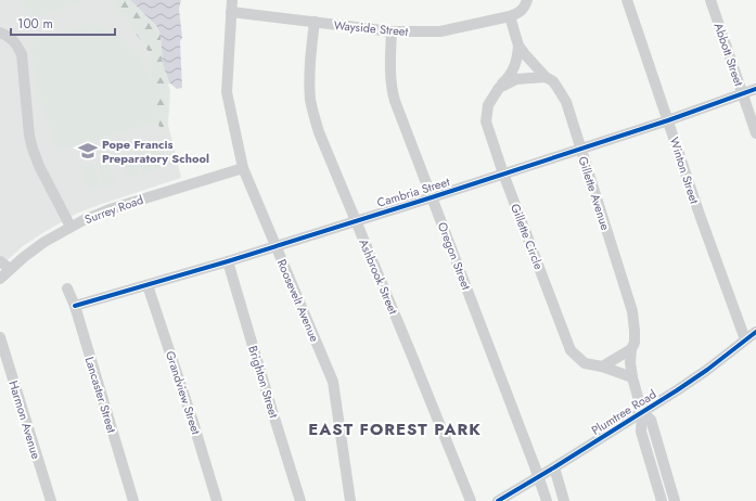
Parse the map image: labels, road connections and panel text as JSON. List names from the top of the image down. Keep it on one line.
{"streets":{"street":["Wayside Street","Abbott Street","Winton Street","Cambria Street","Gillette Avenue","Surrey Road","Gillette Circle","Oregon Street","Ashbrook Street","Roosevelt Avenue","Brighton Street","Grandview Street","Lancaster Street","Plumtree Road","Harmon Avenue"]},"crossings":[["Wayside Street","Gillette Avenue"],["Wayside Street","Oregon Street"],["Wayside Street","Ashbrook Street"],["Wayside Street","Roosevelt Avenue"],["Abbott Street","Cambria Street"],["Winton Street","Cambria Street"],["Winton Street","Plumtree Road"],["Cambria Street","Gillette Avenue"],["Cambria Street","Gillette Circle"],["Cambria Street","Oregon Street"],["Cambria Street","Ashbrook Street"],["Cambria Street","Roosevelt Avenue"],["Cambria Street","Brighton Street"],["Cambria Street","Grandview Street"],["Cambria Street","Lancaster Street"],["Gillette Avenue","Gillette Circle"],["Gillette Avenue","Plumtree Road"],["Surrey Road","Roosevelt Avenue"],["Oregon Street","Plumtree Road"]],"districts":["EAST FOREST PARK"],"places":{"school or university":["Pope Francis Preparatory School"]},"scale_bar":"100 m"}
